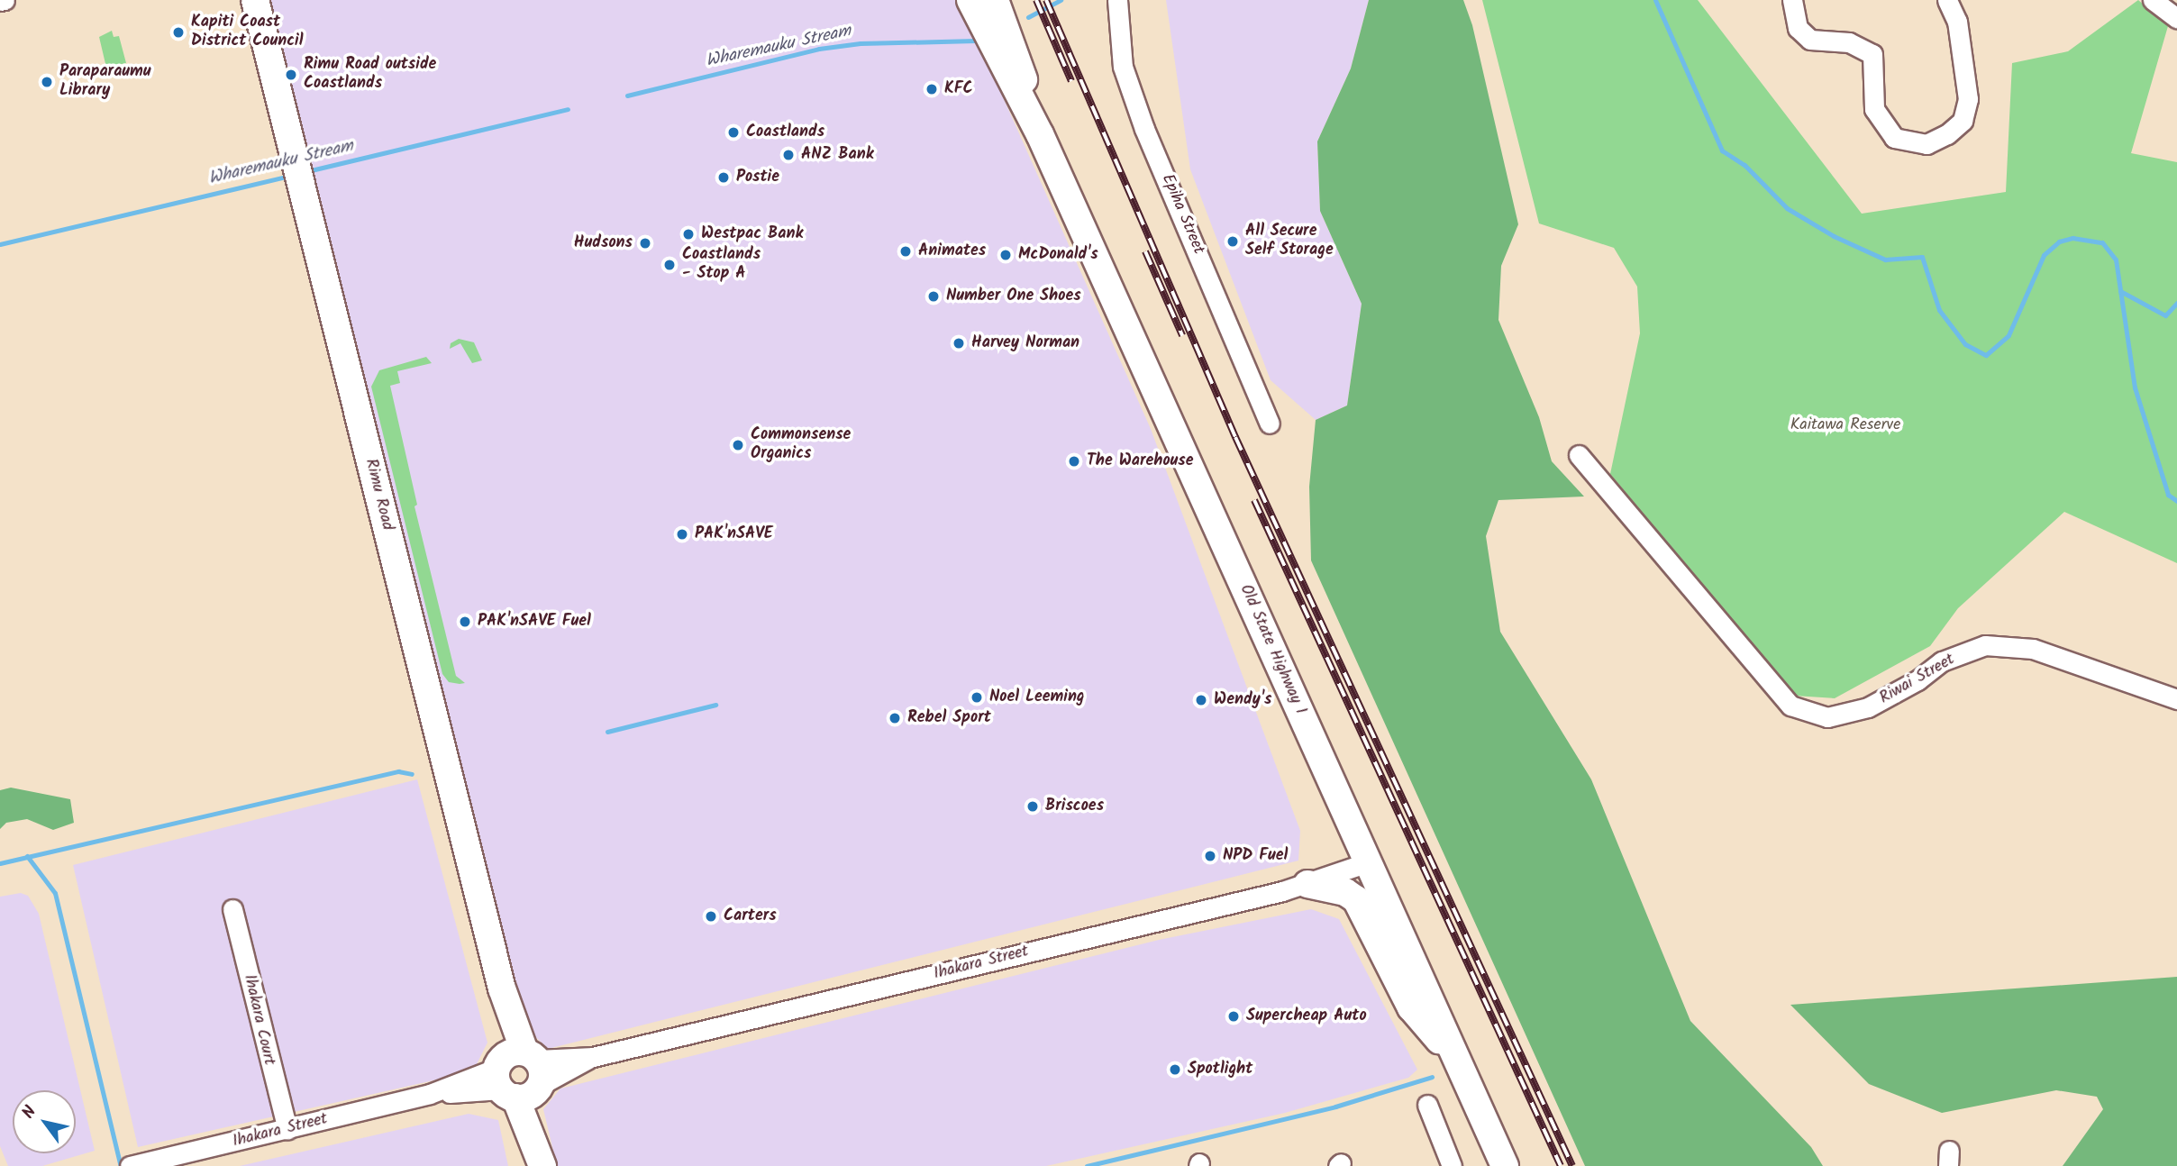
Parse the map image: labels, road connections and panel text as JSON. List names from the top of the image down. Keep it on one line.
{"streets":{"main road":["Rimu Road","Old State Highway 1"],"street":["Epiha Street","Riwai Street","Ihakara Street","Ihakara Court"]},"crossings":[["Rimu Road","Ihakara Street"],["Old State Highway 1","Ihakara Street"],["Ihakara Street","Ihakara Court"]],"water":["Wharemauku Stream"],"parks":["Kaitawa Reserve"],"places":["Kapiti Coast District Council","Rimu Road outside Coastlands","Paraparaumu Library","KFC","Coastlands","ANZ Bank","Postie","Westpac Bank","All Secure Self Storage","Hudsons","Animates","McDonald's","Coastlands - Stop A","Number One Shoes","Harvey Norman","Commonsense Organics","The Warehouse","PAK'nSAVE","PAK'nSAVE Fuel","Noel Leeming","Wendy's","Rebel Sport","Briscoes","NPD Fuel","Carters","Supercheap Auto","Spotlight"],"north":"top left"}
